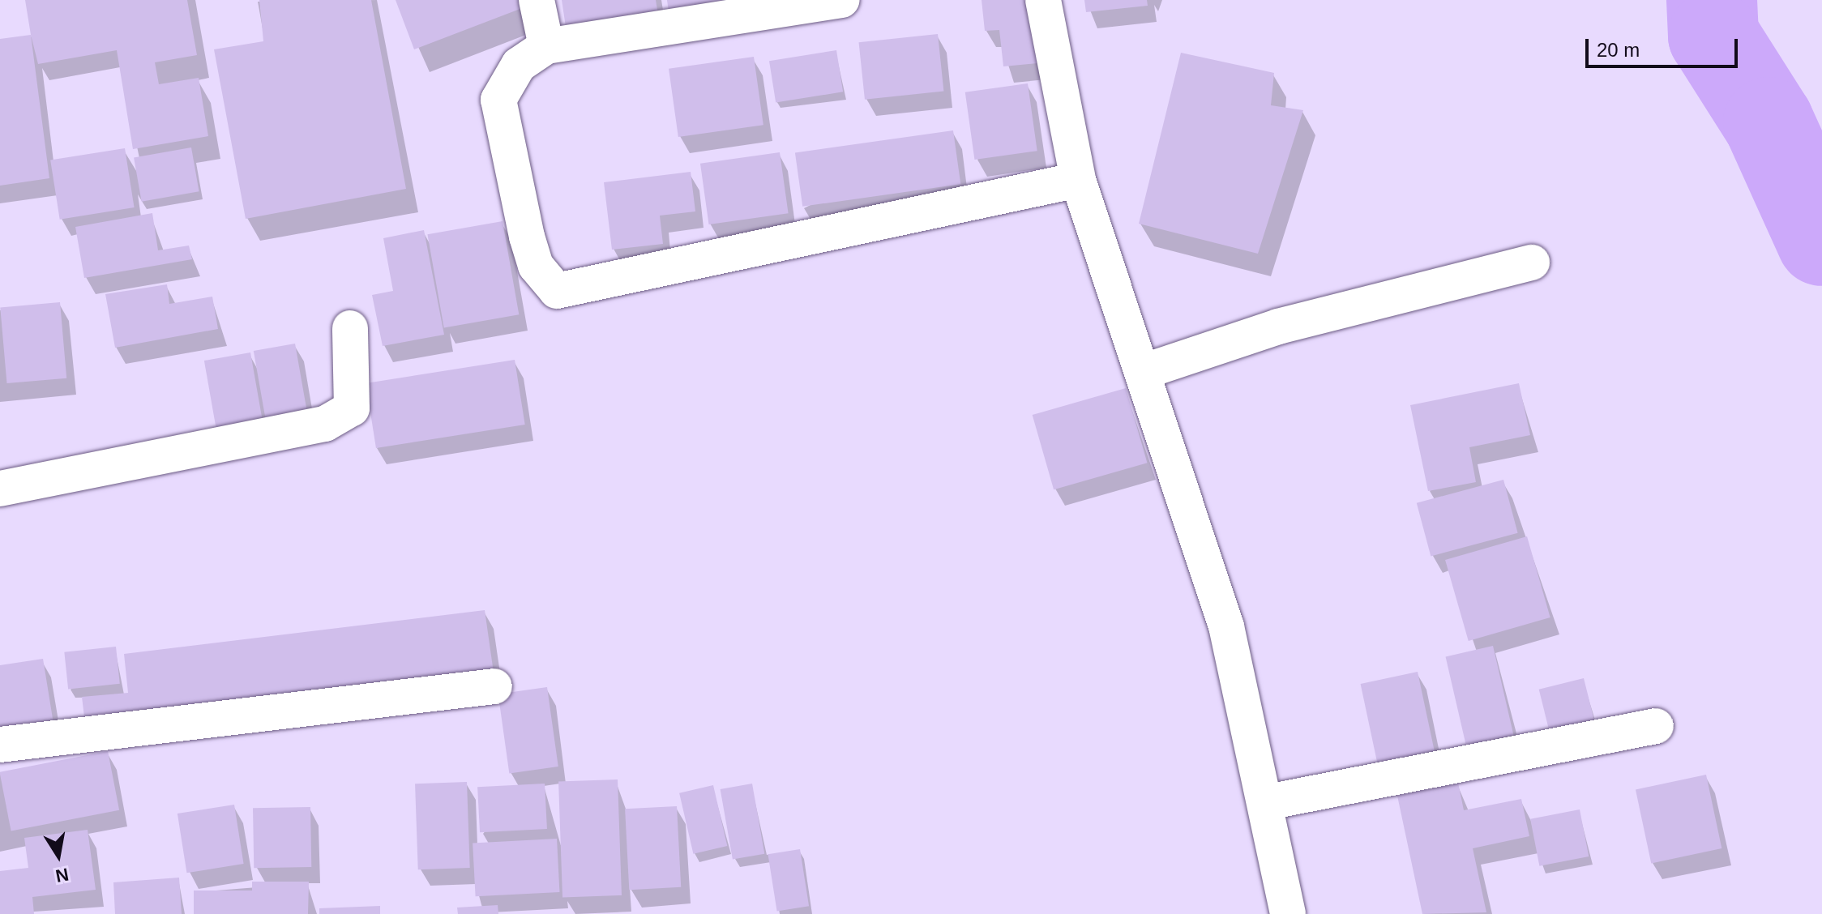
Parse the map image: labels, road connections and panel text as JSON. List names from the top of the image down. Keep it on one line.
{"scale_bar":"20 m","north":"bottom"}
